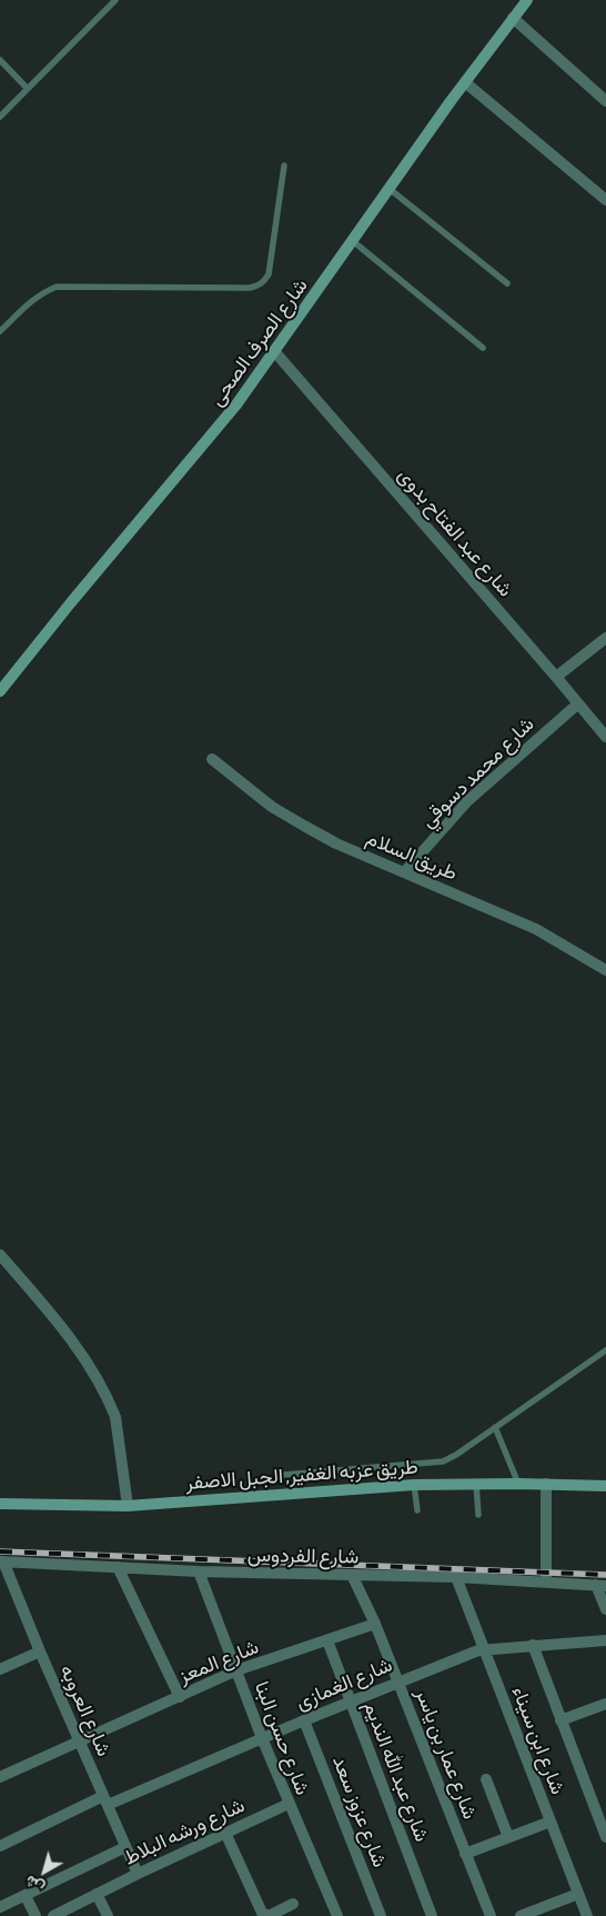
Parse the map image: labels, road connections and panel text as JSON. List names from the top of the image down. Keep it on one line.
{"streets":{"street":["شارع الصرف الصحى","شارع عبد الفتاح بدوى","شارع محمد دسوقي","طريق السلام","طريق عزبه الغفير, الجبل الاصفر","شارع الفردوس","شارع المعز","شارع الغمازى","شارع العروبه","شارع حسن البنا","شارع ابن سيناء","شارع عمار بن ياسر","شارع عبد الله النديم","شارع عزوز سعد","شارع ورشه البلاط"]},"crossings":[["شارع الصرف الصحى","شارع عبد الفتاح بدوى"],["شارع عبد الفتاح بدوى","شارع محمد دسوقي"],["شارع محمد دسوقي","طريق السلام"],["شارع الفردوس","شارع العروبه"],["شارع الفردوس","شارع حسن البنا"],["شارع الفردوس","شارع ابن سيناء"],["شارع الفردوس","شارع عمار بن ياسر"],["شارع المعز","شارع العروبه"],["شارع المعز","شارع حسن البنا"],["شارع المعز","شارع عمار بن ياسر"],["شارع المعز","شارع عبد الله النديم"],["شارع الغمازى","شارع العروبه"],["شارع الغمازى","شارع حسن البنا"],["شارع الغمازى","شارع ابن سيناء"],["شارع الغمازى","شارع عمار بن ياسر"],["شارع الغمازى","شارع عبد الله النديم"],["شارع الغمازى","شارع عزوز سعد"],["شارع العروبه","شارع ورشه البلاط"],["شارع حسن البنا","شارع ورشه البلاط"]],"north":"bottom left"}
